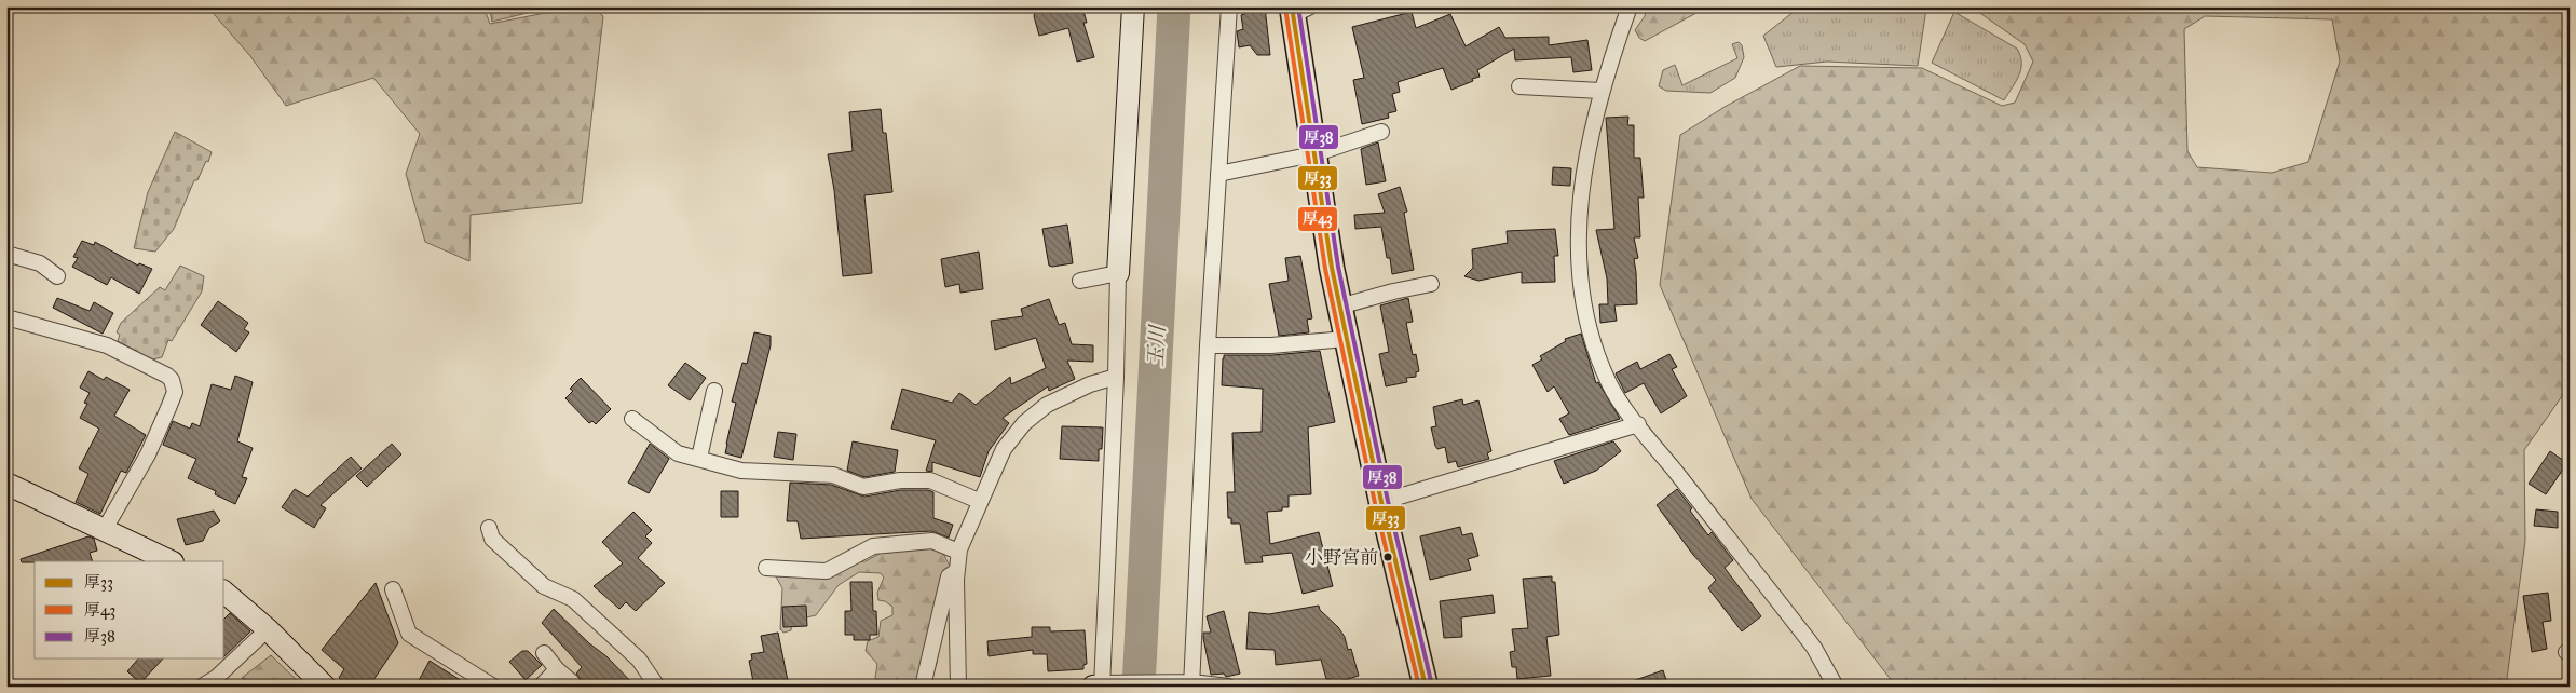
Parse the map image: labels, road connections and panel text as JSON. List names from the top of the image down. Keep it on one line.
{"water":["玉川"],"places":["小野宮前"],"lines":["transit line 厚33","transit line 厚38","transit line 厚43"],"legend":["厚33","厚43","厚38"]}
